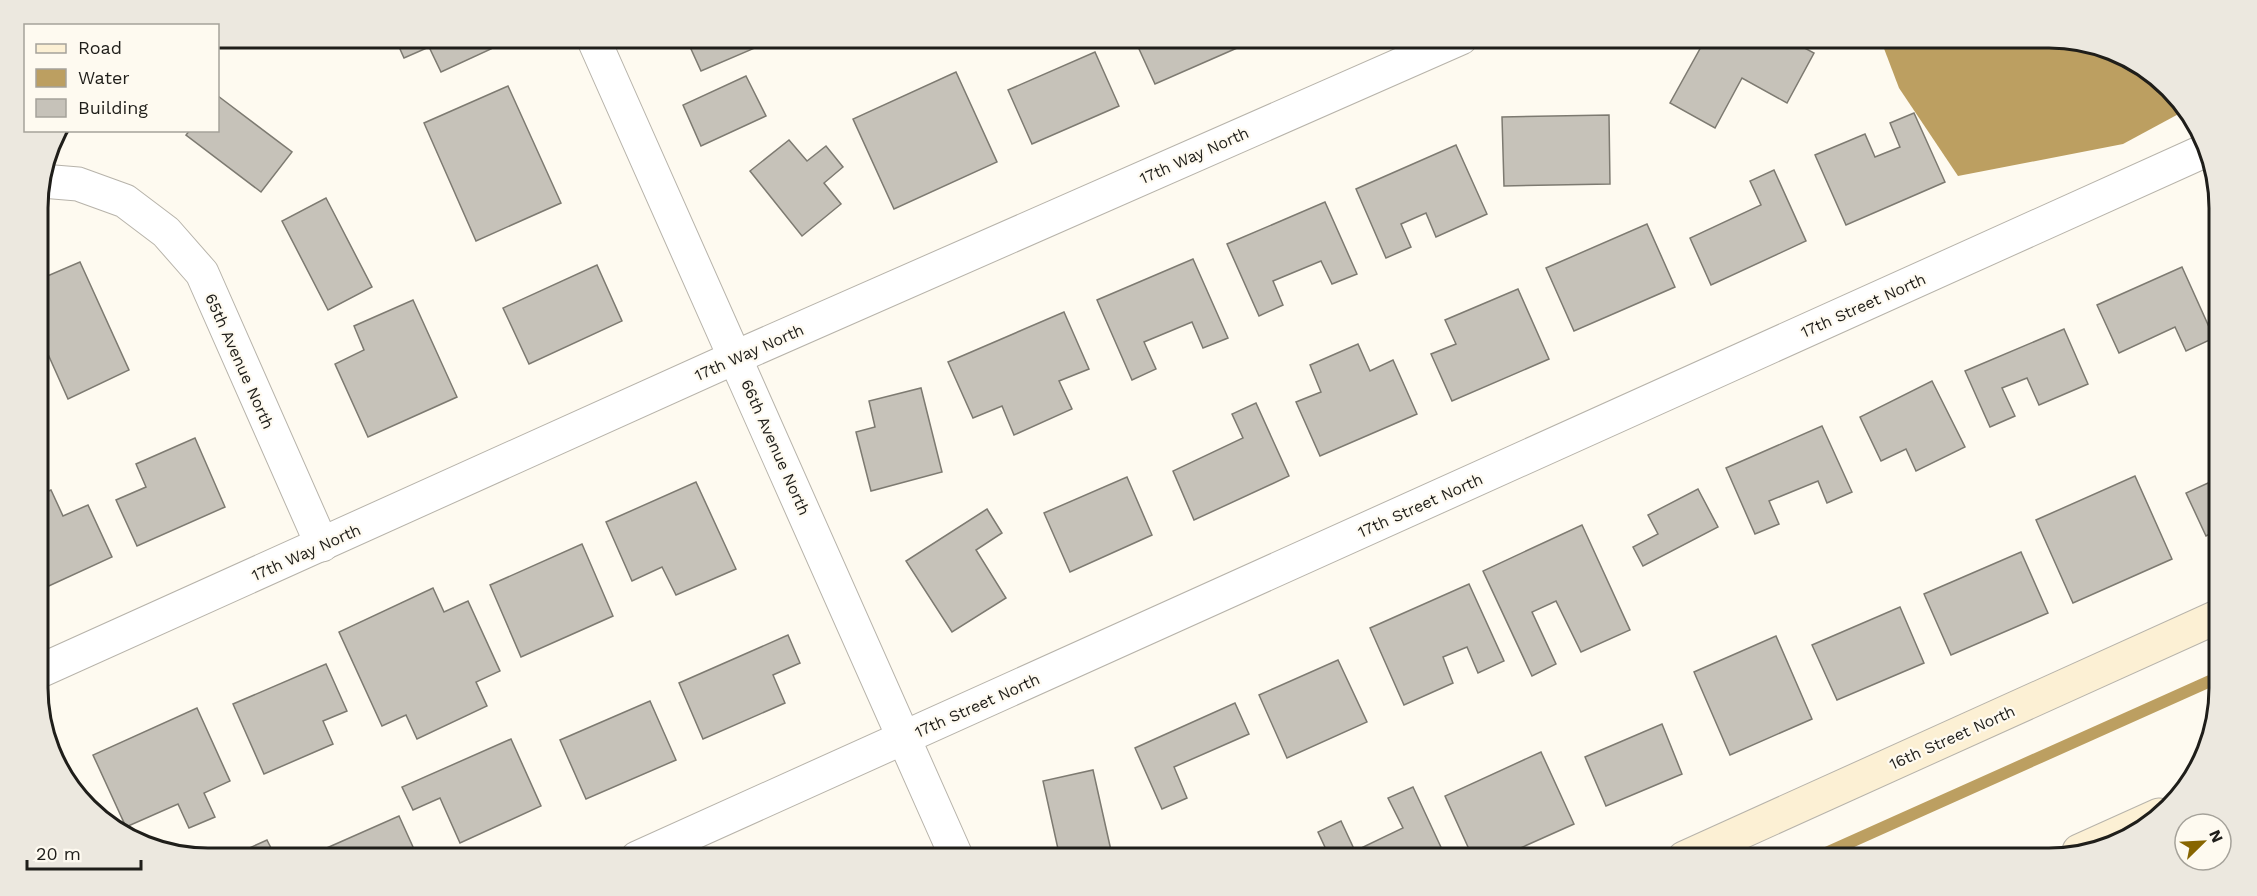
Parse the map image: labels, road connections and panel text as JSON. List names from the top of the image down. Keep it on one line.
{"streets":{"street":["17th Way North","17th Street North","65th Avenue North","66th Avenue North","16th Street North"]},"crossings":[["17th Way North","65th Avenue North"],["17th Way North","66th Avenue North"],["17th Street North","66th Avenue North"]],"legend":["Road","Water","Building"],"scale_bar":"20 m","north":"top right"}
